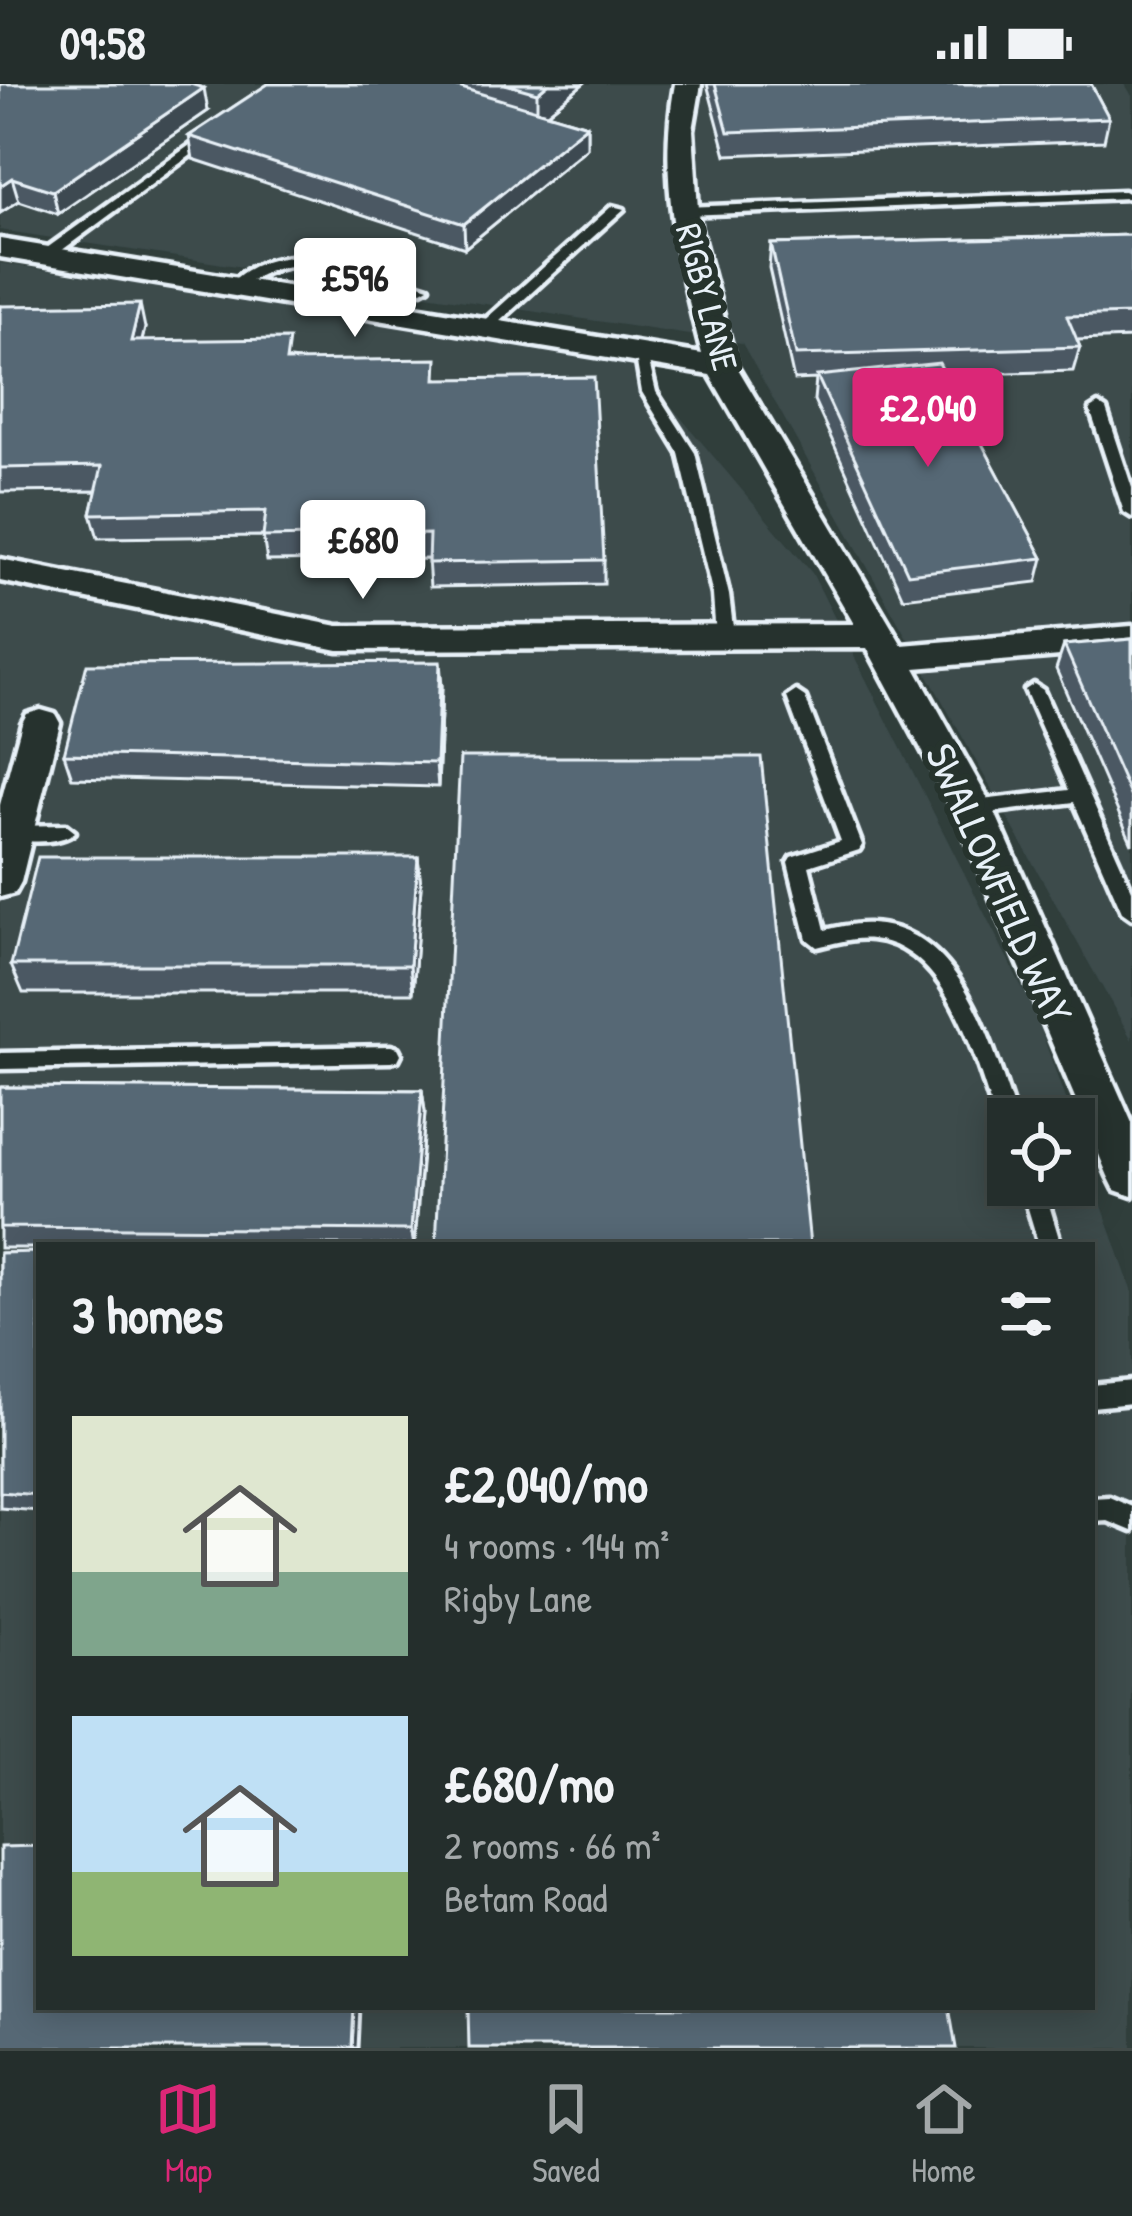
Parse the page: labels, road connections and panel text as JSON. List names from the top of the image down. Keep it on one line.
{"streets":{"street":["RIGBY LANE","SWALLOWFIELD WAY"]},"crossings":[["RIGBY LANE","SWALLOWFIELD WAY"]],"page":{"status":"09:58","price":["£596","£2,040","£680"],"heading":"3 homes","list":[{"name":"£2,040/mo","note":"4 rooms · 144 m² · Rigby Lane"},{"name":"£680/mo","note":"2 rooms · 66 m² · Betam Road"}],"tabs":["Map","Saved","Home"]}}
